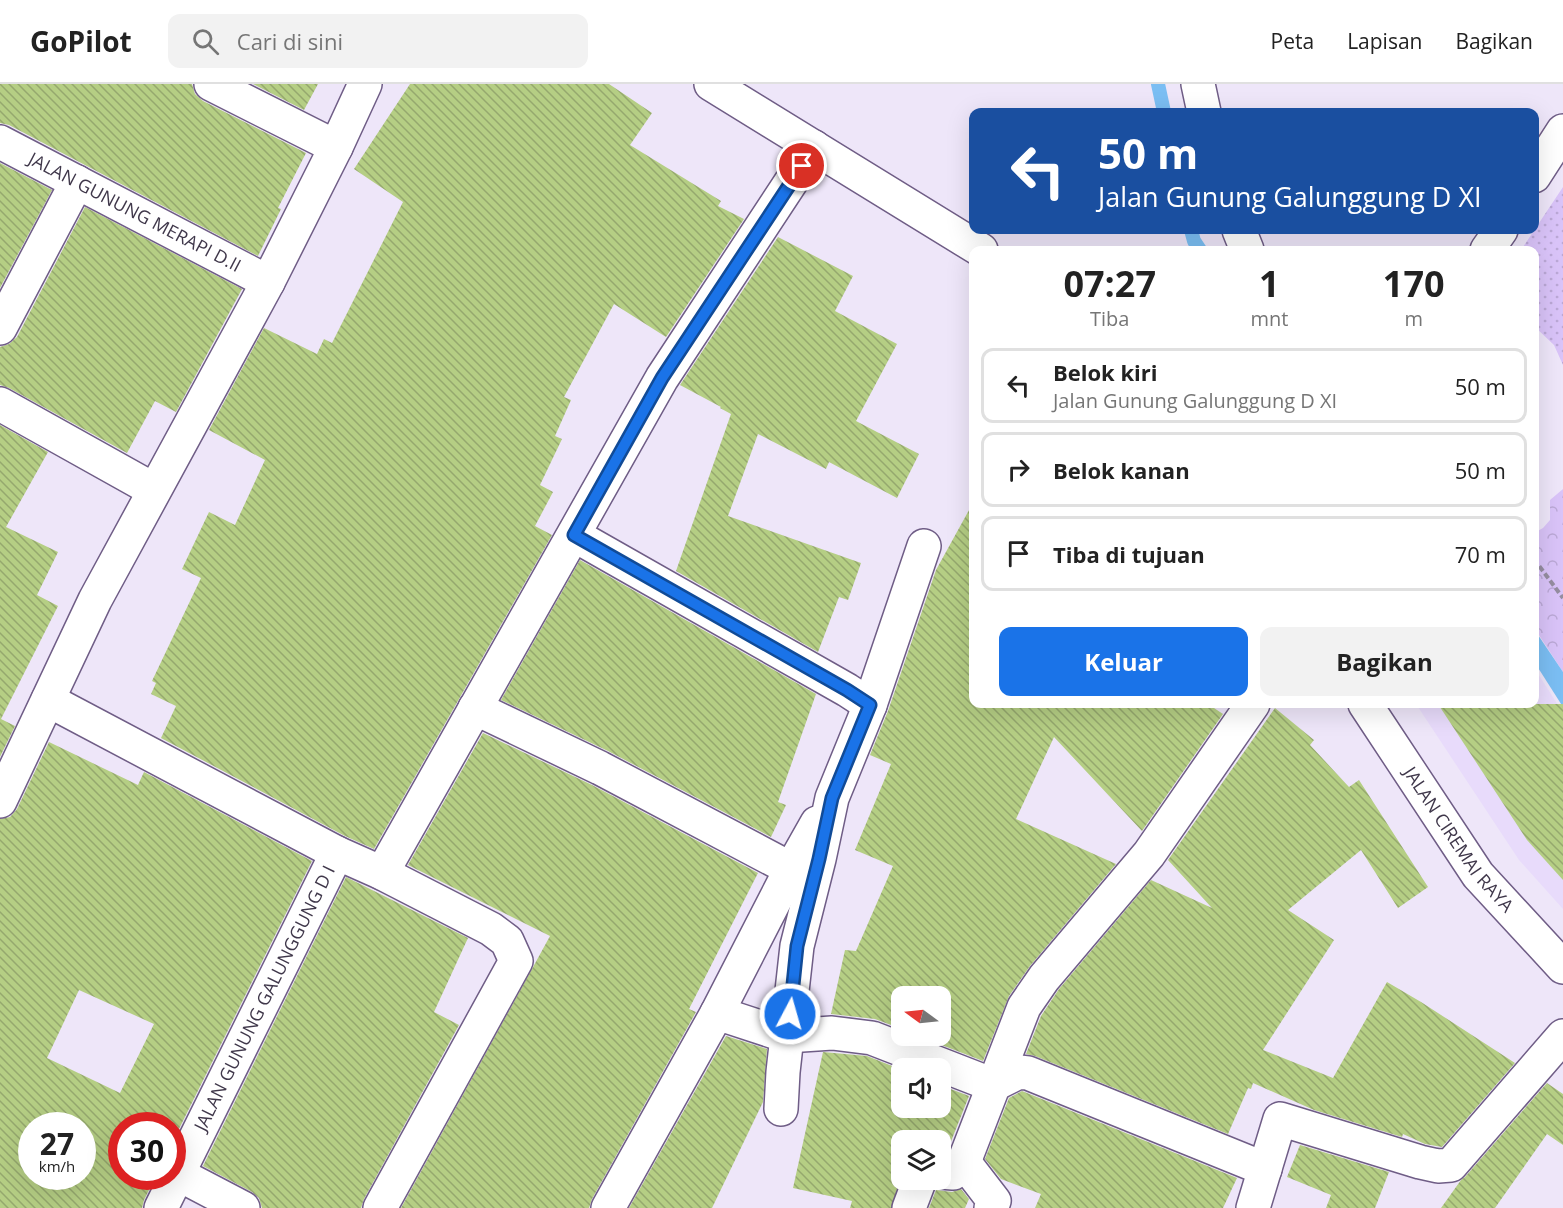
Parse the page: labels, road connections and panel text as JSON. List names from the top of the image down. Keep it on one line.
{"streets":{"street":["JALAN GUNUNG MERAPI D.II","JALAN CIREMAI RAYA","JALAN GUNUNG GALUNGGUNG D I"]},"north":"left","page":{"header":"GoPilot","search":"Cari di sini","nav":["Peta","Lapisan","Bagikan"],"turn":["50 m","Jalan Gunung Galunggung D XI"],"eta":["07:27","Tiba","1","mnt","170","m"],"list":[{"name":"Belok kiri","note":"Jalan Gunung Galunggung D XI","value":"50 m"},{"name":"Belok kanan","value":"50 m"},{"name":"Tiba di tujuan","value":"70 m"}],"buttons":["Keluar","Bagikan"],"speed":"27 km/h","limit":"30"}}
